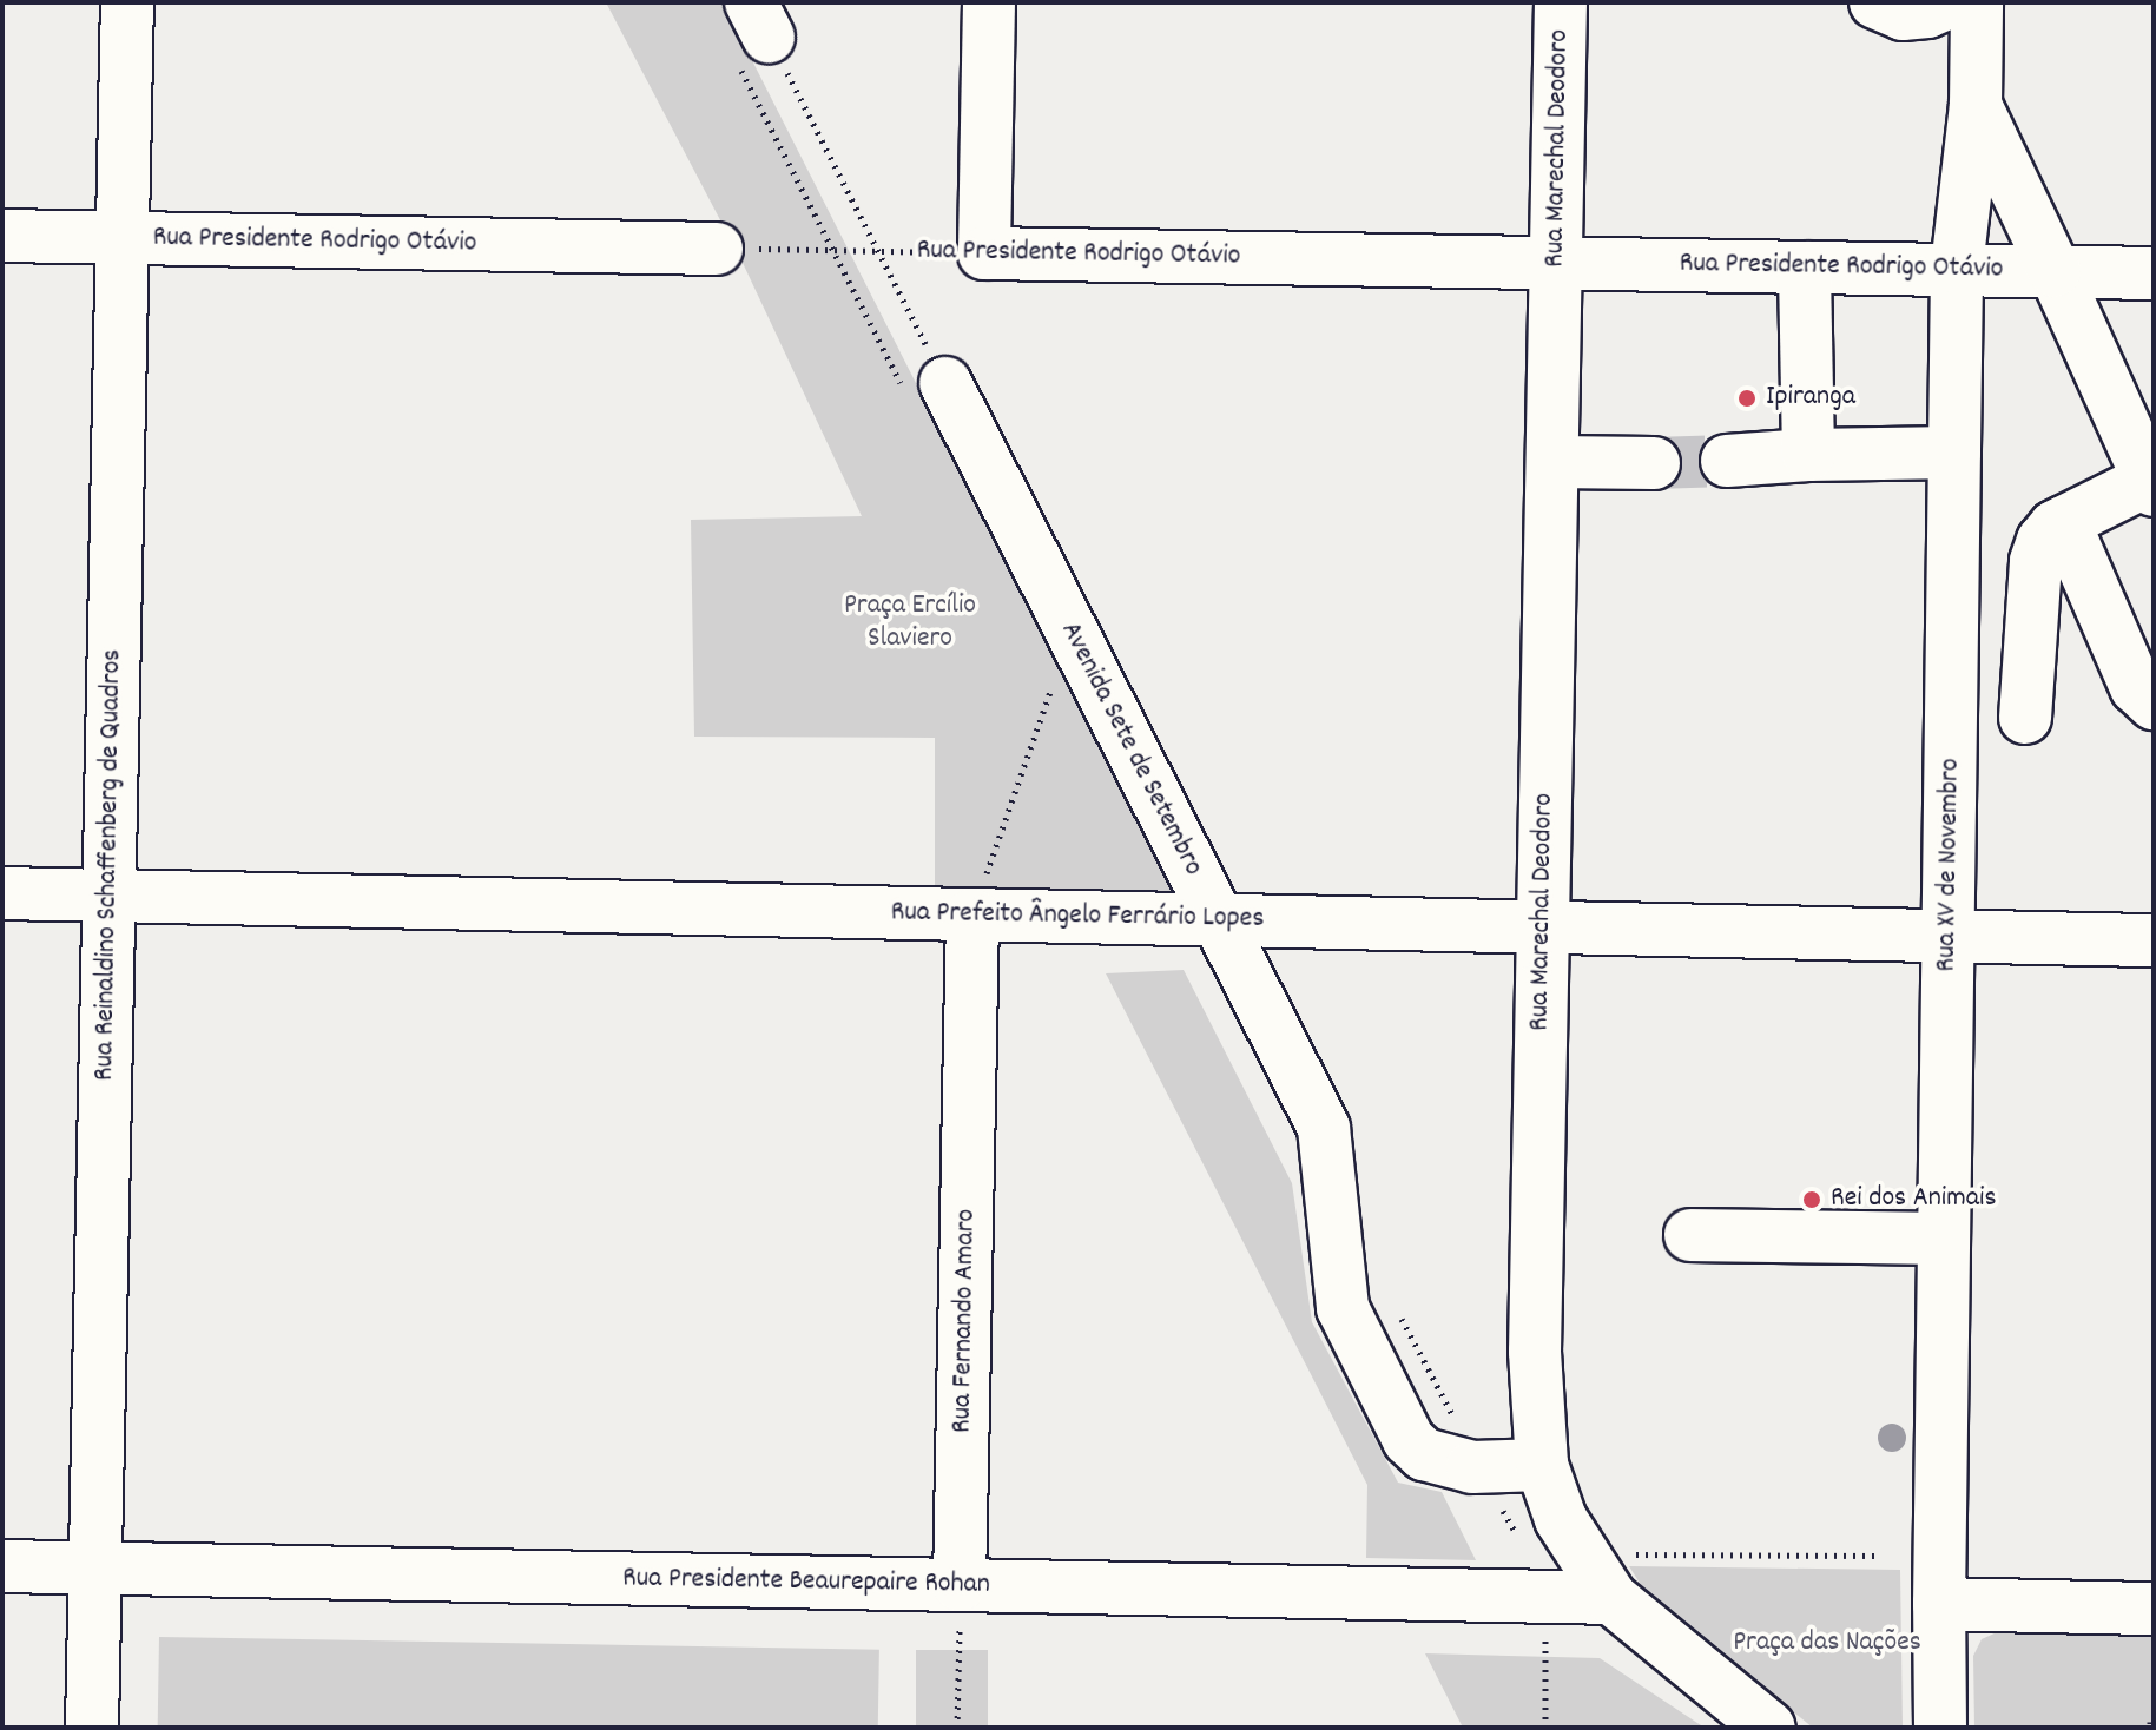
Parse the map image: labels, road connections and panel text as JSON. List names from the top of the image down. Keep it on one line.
{"streets":{"street":["Rua Marechal Deodoro","Rua Presidente Rodrigo Otávio","Avenida Sete de Setembro","Rua Reinaldino Schaffenberg de Quadros","Rua XV de Novembro","Rua Prefeito Ângelo Ferrário Lopes","Rua Fernando Amaro","Rua Presidente Beaurepaire Rohan"]},"crossings":[["Rua Marechal Deodoro","Rua Presidente Rodrigo Otávio"],["Rua Marechal Deodoro","Avenida Sete de Setembro"],["Rua Marechal Deodoro","Rua Prefeito Ângelo Ferrário Lopes"],["Rua Marechal Deodoro","Rua Presidente Beaurepaire Rohan"],["Rua Presidente Rodrigo Otávio","Rua Reinaldino Schaffenberg de Quadros"],["Rua Presidente Rodrigo Otávio","Rua XV de Novembro"],["Avenida Sete de Setembro","Rua Prefeito Ângelo Ferrário Lopes"],["Rua Reinaldino Schaffenberg de Quadros","Rua Prefeito Ângelo Ferrário Lopes"],["Rua Reinaldino Schaffenberg de Quadros","Rua Presidente Beaurepaire Rohan"],["Rua XV de Novembro","Rua Prefeito Ângelo Ferrário Lopes"],["Rua Prefeito Ângelo Ferrário Lopes","Rua Fernando Amaro"],["Rua Fernando Amaro","Rua Presidente Beaurepaire Rohan"]],"parks":["Praça Ercílio Slaviero","Praça das Nações"],"places":["Ipiranga","Rei dos Animais"]}
